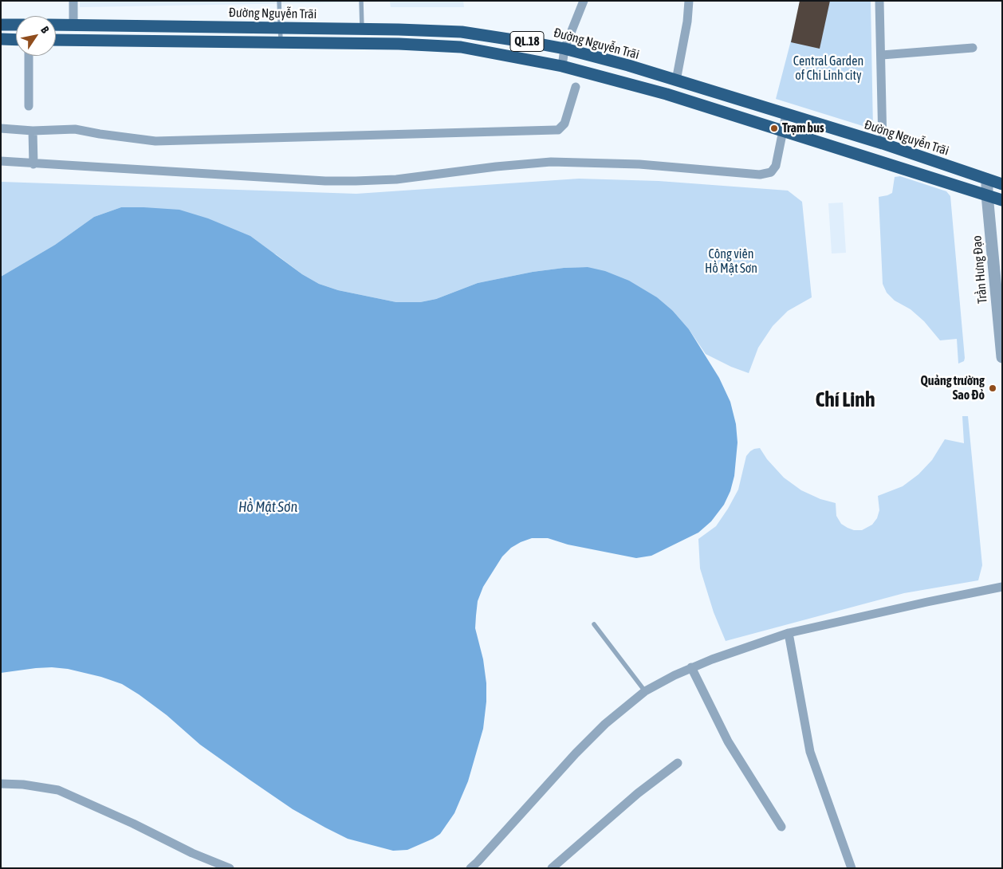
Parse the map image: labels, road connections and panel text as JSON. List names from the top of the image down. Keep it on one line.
{"streets":{"highway":["Đường Nguyễn Trãi","QL.18"],"street":["Trần Hưng Đạo"]},"crossings":[["Đường Nguyễn Trãi","Trần Hưng Đạo"],["QL.18","Trần Hưng Đạo"]],"districts":["Chí Linh"],"water":["Hồ Mật Sơn"],"parks":["Central Garden of Chi Linh city","Công viên Hồ Mật Sơn"],"places":["Trạm bus","Quảng trường Sao Đỏ"],"north":"top right"}
